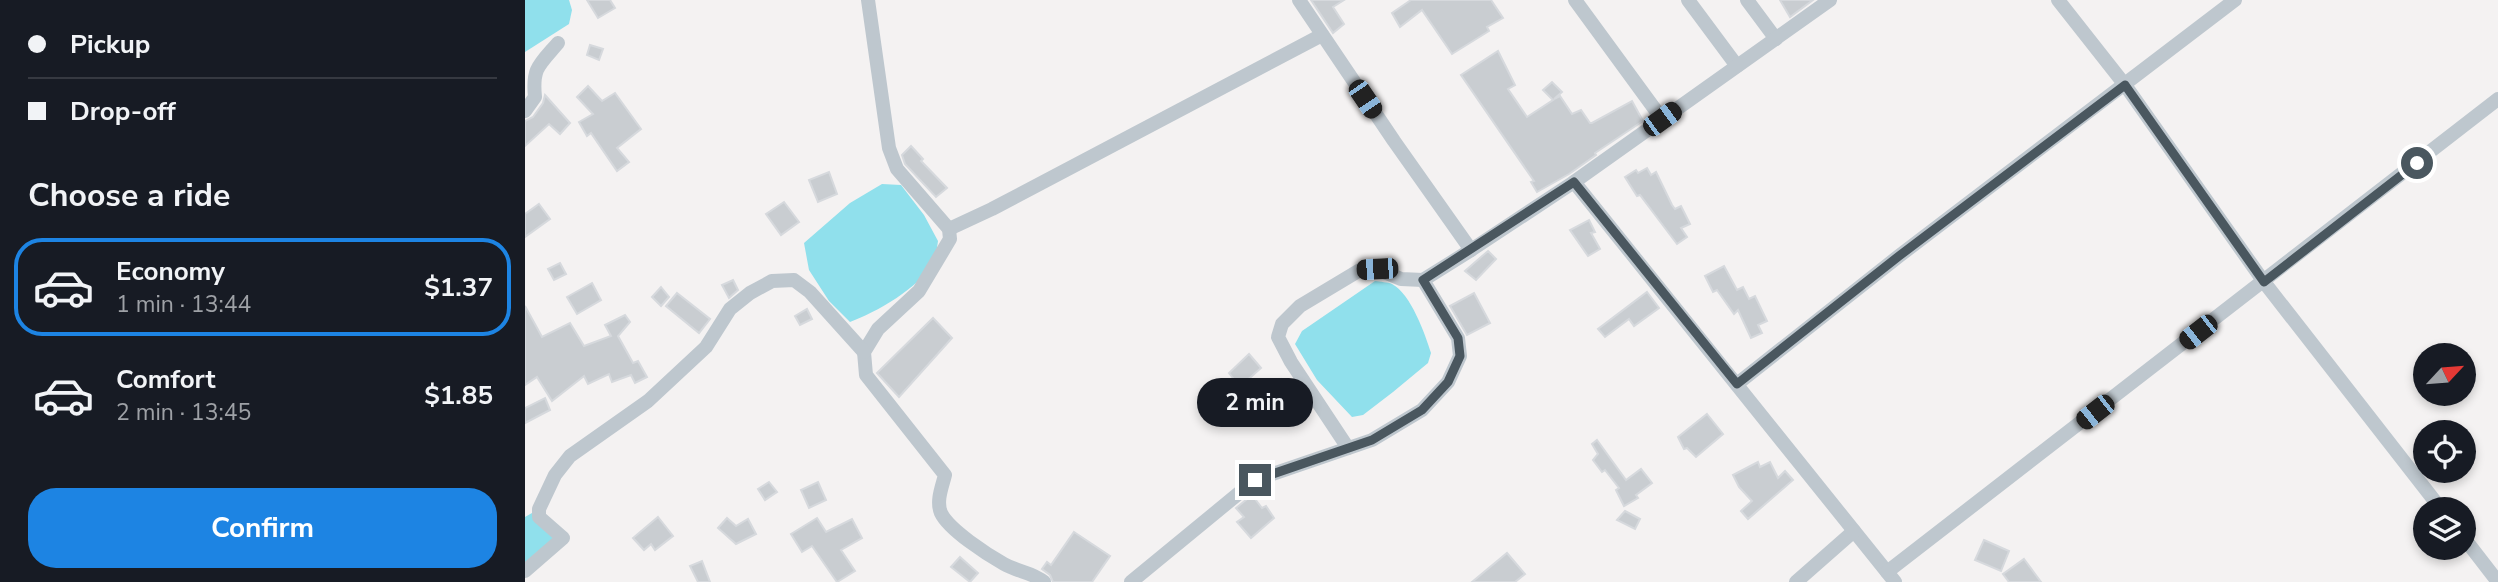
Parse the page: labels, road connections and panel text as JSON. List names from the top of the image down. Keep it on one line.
{"north":"top right","page":{"banner":["Pickup","Drop-off"],"heading":"Choose a ride","list":[{"name":"Economy","note":"1 min · 13:44","value":"$1.37"},{"name":"Comfort","note":"2 min · 13:45","value":"$1.85"}],"bubble":"2 min","buttons":"Confirm"}}
